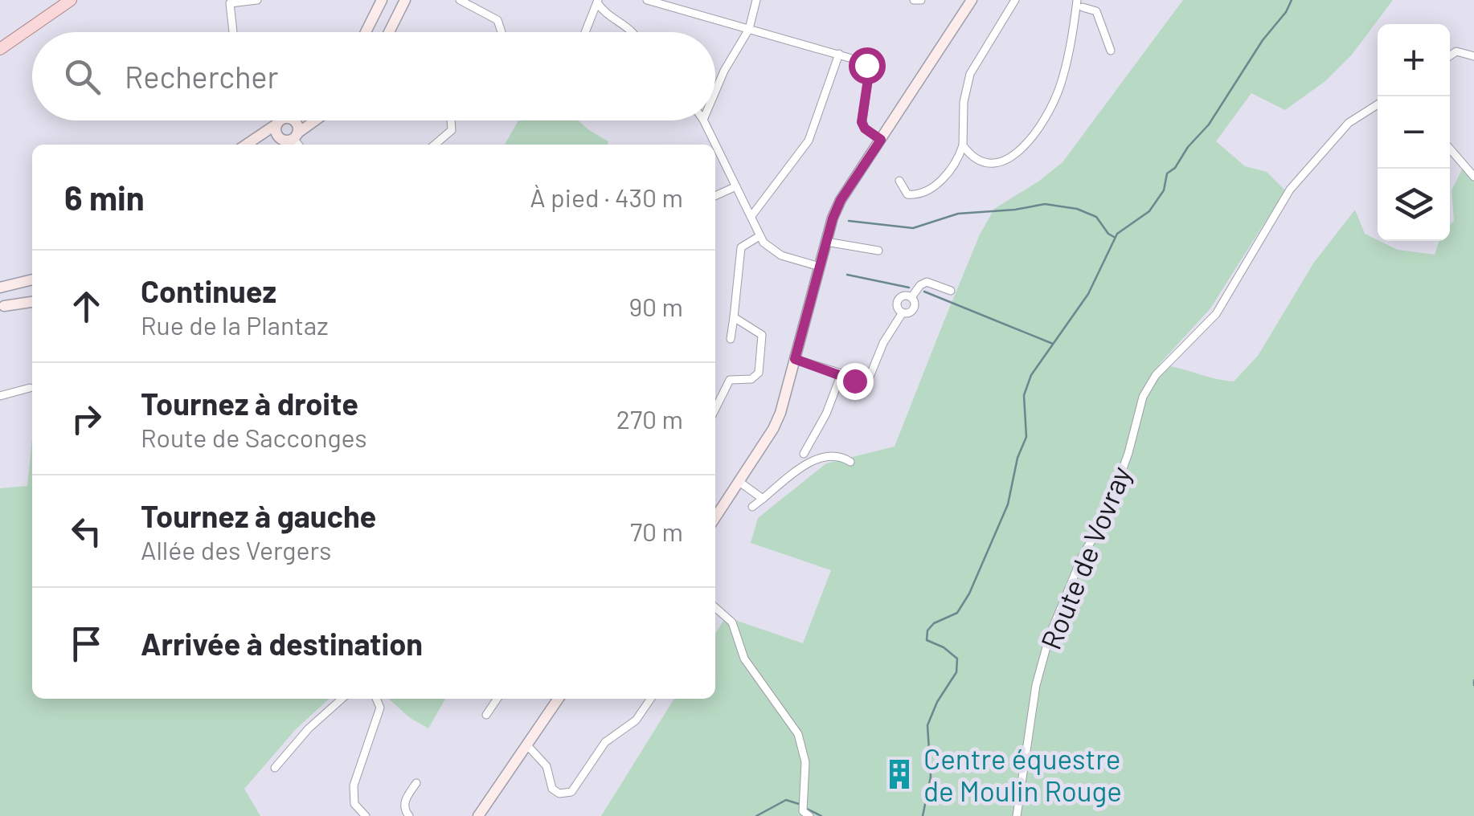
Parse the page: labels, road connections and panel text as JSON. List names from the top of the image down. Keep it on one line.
{"streets":{"street":["Route de Vovray"]},"places":{"building":["Centre équestre de Moulin Rouge"]},"page":{"map_buttons":["+","−"],"search":"Rechercher","heading":["6 min","À pied · 430 m"],"list":[["Continuez","Rue de la Plantaz","90 m"],["Tournez à droite","Route de Sacconges","270 m"],["Tournez à gauche","Allée des Vergers","70 m"],"Arrivée à destination"]}}
